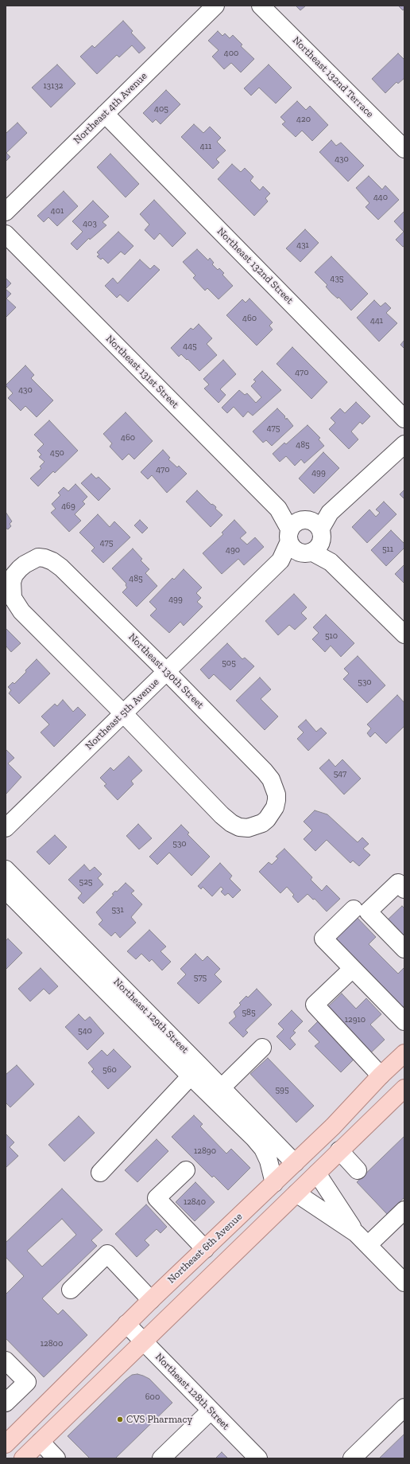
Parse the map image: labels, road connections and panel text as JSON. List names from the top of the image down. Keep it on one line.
{"streets":{"main road":["Northeast 6th Avenue"],"street":["Northeast 132nd Terrace","Northeast 4th Avenue","Northeast 132nd Street","Northeast 131st Street","Northeast 130th Street","Northeast 5th Avenue","Northeast 129th Street","Northeast 128th Street"]},"crossings":[["Northeast 4th Avenue","Northeast 132nd Street"],["Northeast 131st Street","Northeast 5th Avenue"],["Northeast 130th Street","Northeast 5th Avenue"],["Northeast 129th Street","Northeast 6th Avenue"],["Northeast 6th Avenue","Northeast 128th Street"]],"places":["CVS Pharmacy"],"house_numbers":["400","13132","405","420","411","430","440","401","403","431","435","460","441","445","470","430","475","460","485","450","470","499","469","475","511","490","485","499","510","505","530","547","530","525","531","575","585","12910","540","560","595","12890","12840","12800","600"]}
